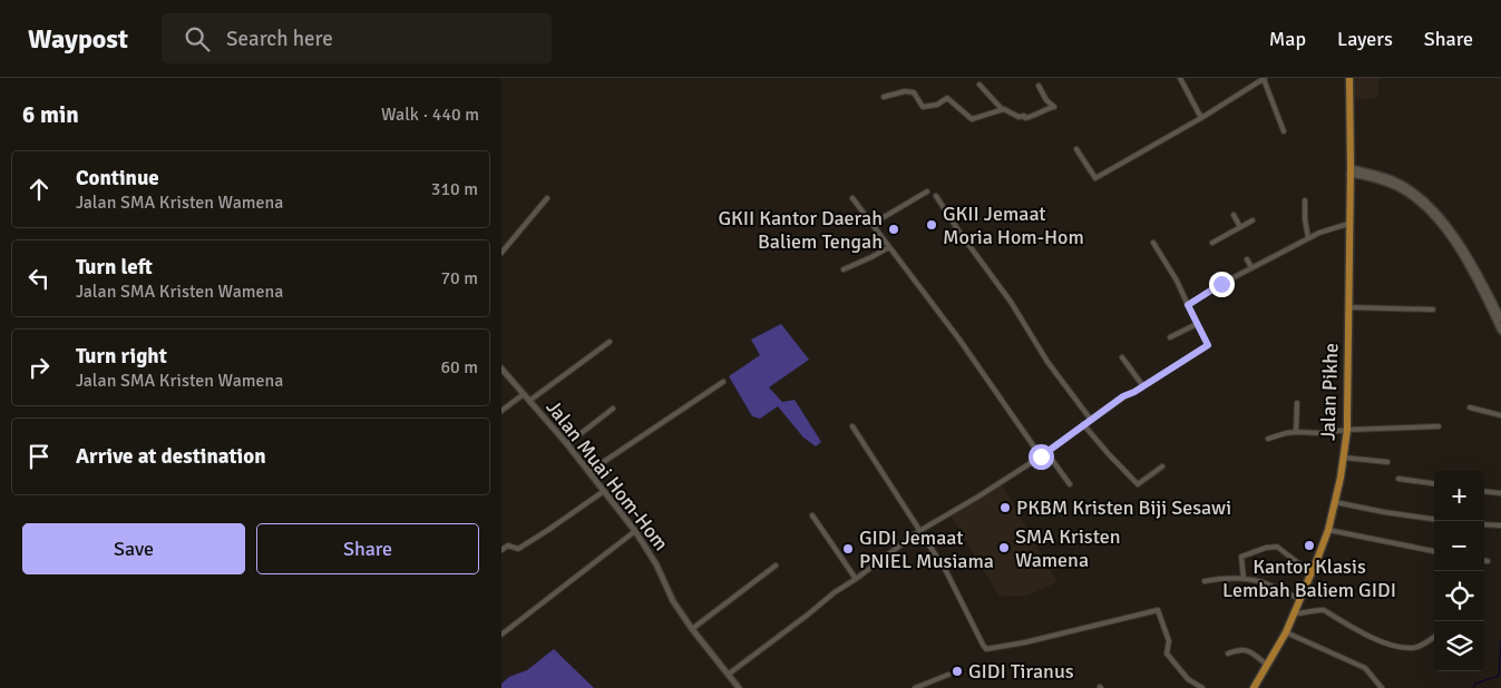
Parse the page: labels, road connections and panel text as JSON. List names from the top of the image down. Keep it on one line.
{"streets":{"highway":["Jalan Pikhe"],"street":["Jalan Muai Hom-Hom"]},"places":["GKII Jemaat Moria Hom-Hom","GKII Kantor Daerah Baliem Tengah","PKBM Kristen Biji Sesawi","Kantor Klasis Lembah Baliem GIDI","SMA Kristen Wamena","GIDI Jemaat PNIEL Musiama","GIDI Tiranus"],"page":{"header":"Waypost","search":"Search here","nav":["Map","Layers","Share"],"heading":["6 min","Walk · 440 m"],"list":[["Continue","Jalan SMA Kristen Wamena","310 m"],["Turn left","Jalan SMA Kristen Wamena","70 m"],["Turn right","Jalan SMA Kristen Wamena","60 m"],"Arrive at destination"],"map_buttons":["+","−"],"buttons":["Save","Share"]}}
